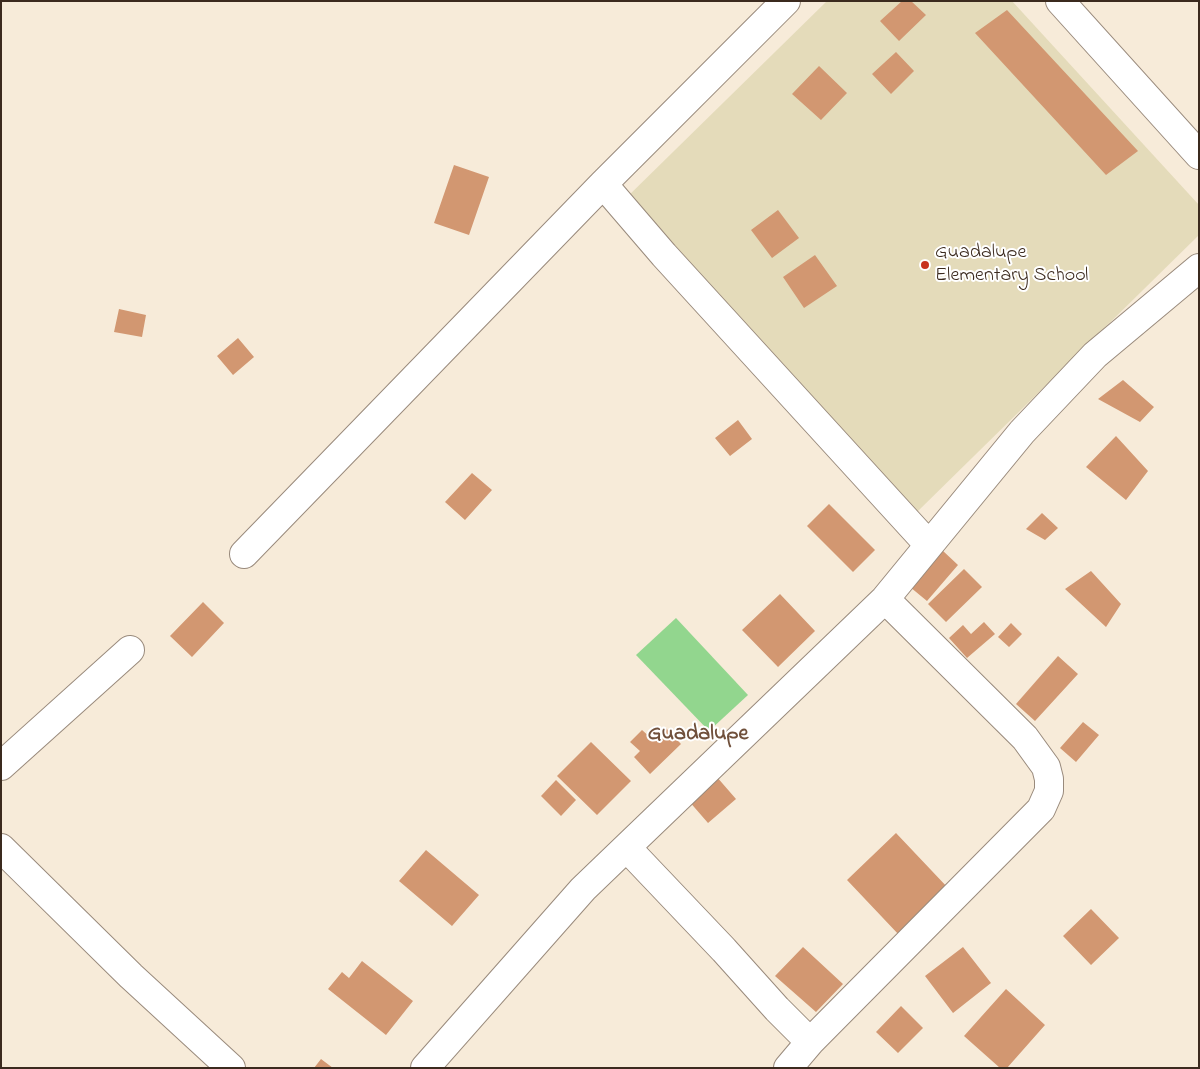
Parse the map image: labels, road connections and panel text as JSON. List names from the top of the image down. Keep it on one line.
{"districts":["Guadalupe"],"places":["Guadalupe Elementary School"]}
